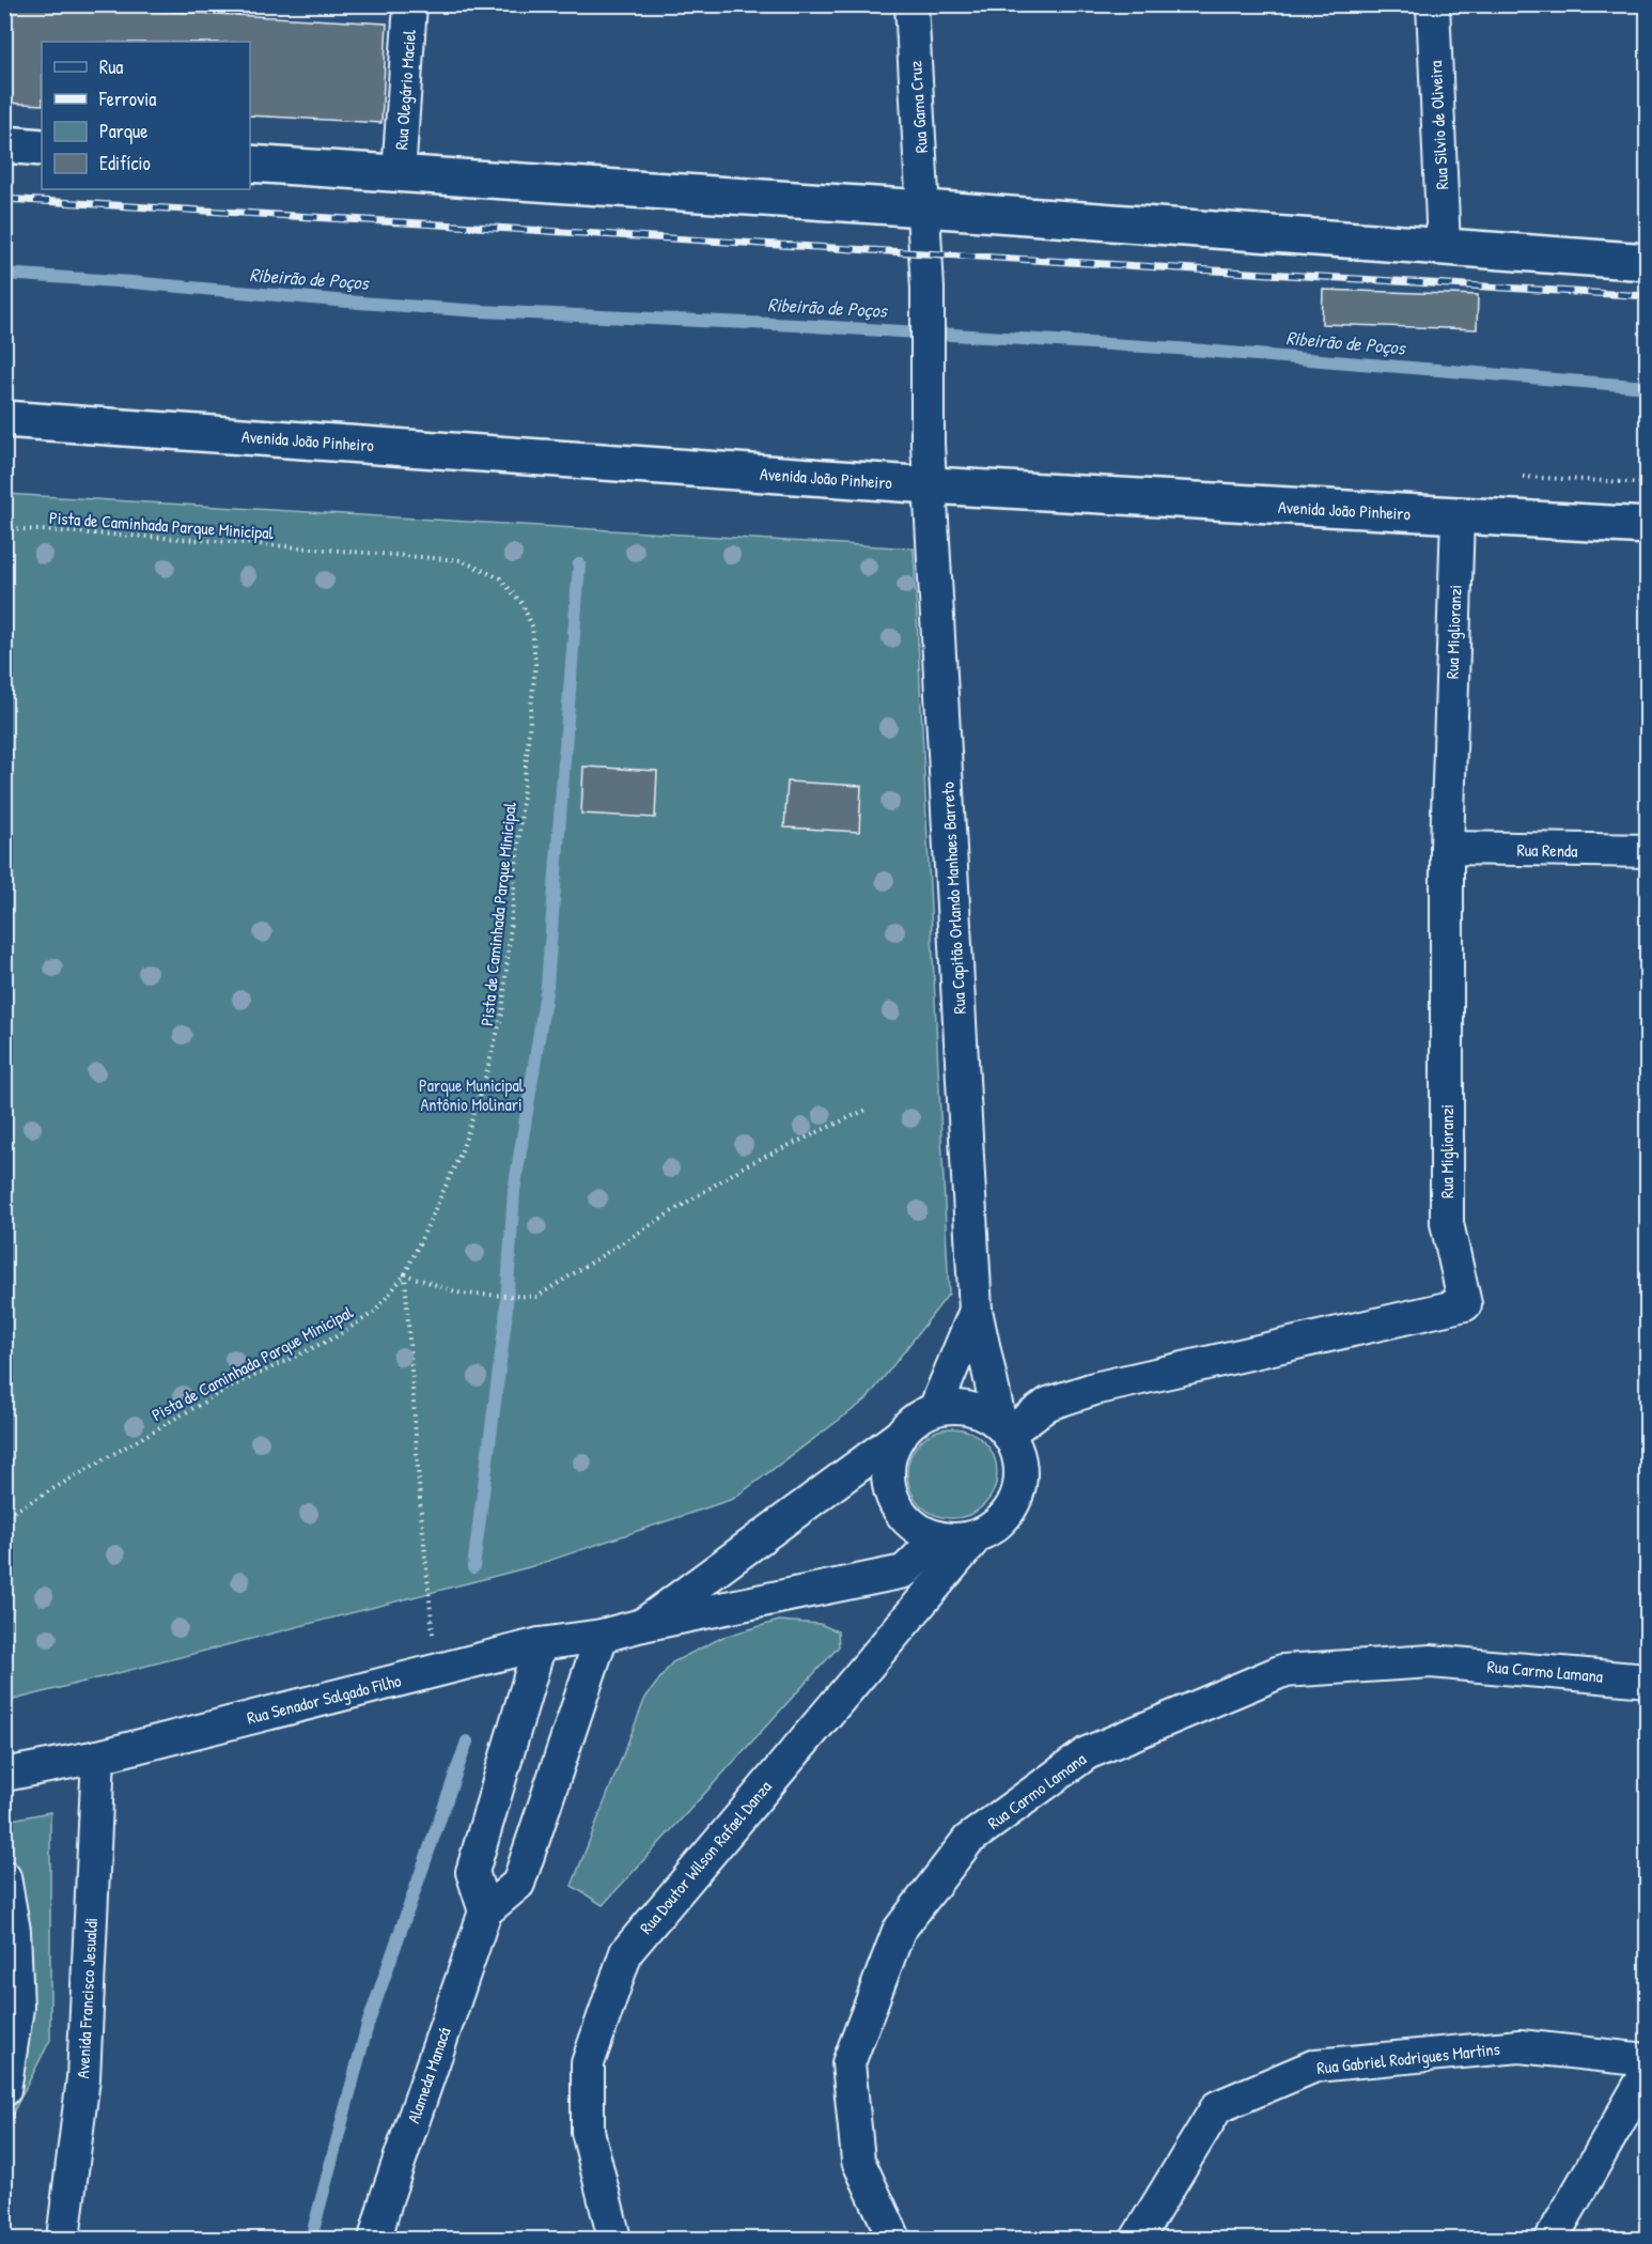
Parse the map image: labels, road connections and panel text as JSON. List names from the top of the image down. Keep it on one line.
{"streets":{"main road":["Avenida João Pinheiro"],"street":["Rua Olegário Maciel","Rua Gama Cruz","Rua Silvio de Oliveira","Rua Miglioranzi","Rua Renda","Rua Capitão Orlando Manhaes Barreto","Rua Carmo Lamana","Rua Senador Salgado Filho","Rua Doutor Wilson Rafael Danza","Avenida Francisco Jesualdi","Rua Gabriel Rodrigues Martins","Alameda Manacá"],"path":["Pista de Caminhada Parque Minicipal"]},"crossings":[["Rua Gama Cruz","Rua Capitão Orlando Manhaes Barreto"],["Avenida João Pinheiro","Rua Miglioranzi"],["Avenida João Pinheiro","Rua Capitão Orlando Manhaes Barreto"],["Rua Miglioranzi","Rua Renda"],["Rua Miglioranzi","Rua Capitão Orlando Manhaes Barreto"],["Rua Miglioranzi","Rua Senador Salgado Filho"],["Rua Miglioranzi","Rua Doutor Wilson Rafael Danza"],["Rua Capitão Orlando Manhaes Barreto","Rua Senador Salgado Filho"],["Rua Capitão Orlando Manhaes Barreto","Rua Doutor Wilson Rafael Danza"],["Rua Senador Salgado Filho","Rua Doutor Wilson Rafael Danza"],["Rua Senador Salgado Filho","Avenida Francisco Jesualdi"]],"water":["Ribeirão de Poços"],"parks":["Parque Municipal Antônio Molinari"],"legend":["Rua","Ferrovia","Parque","Edifício"]}
